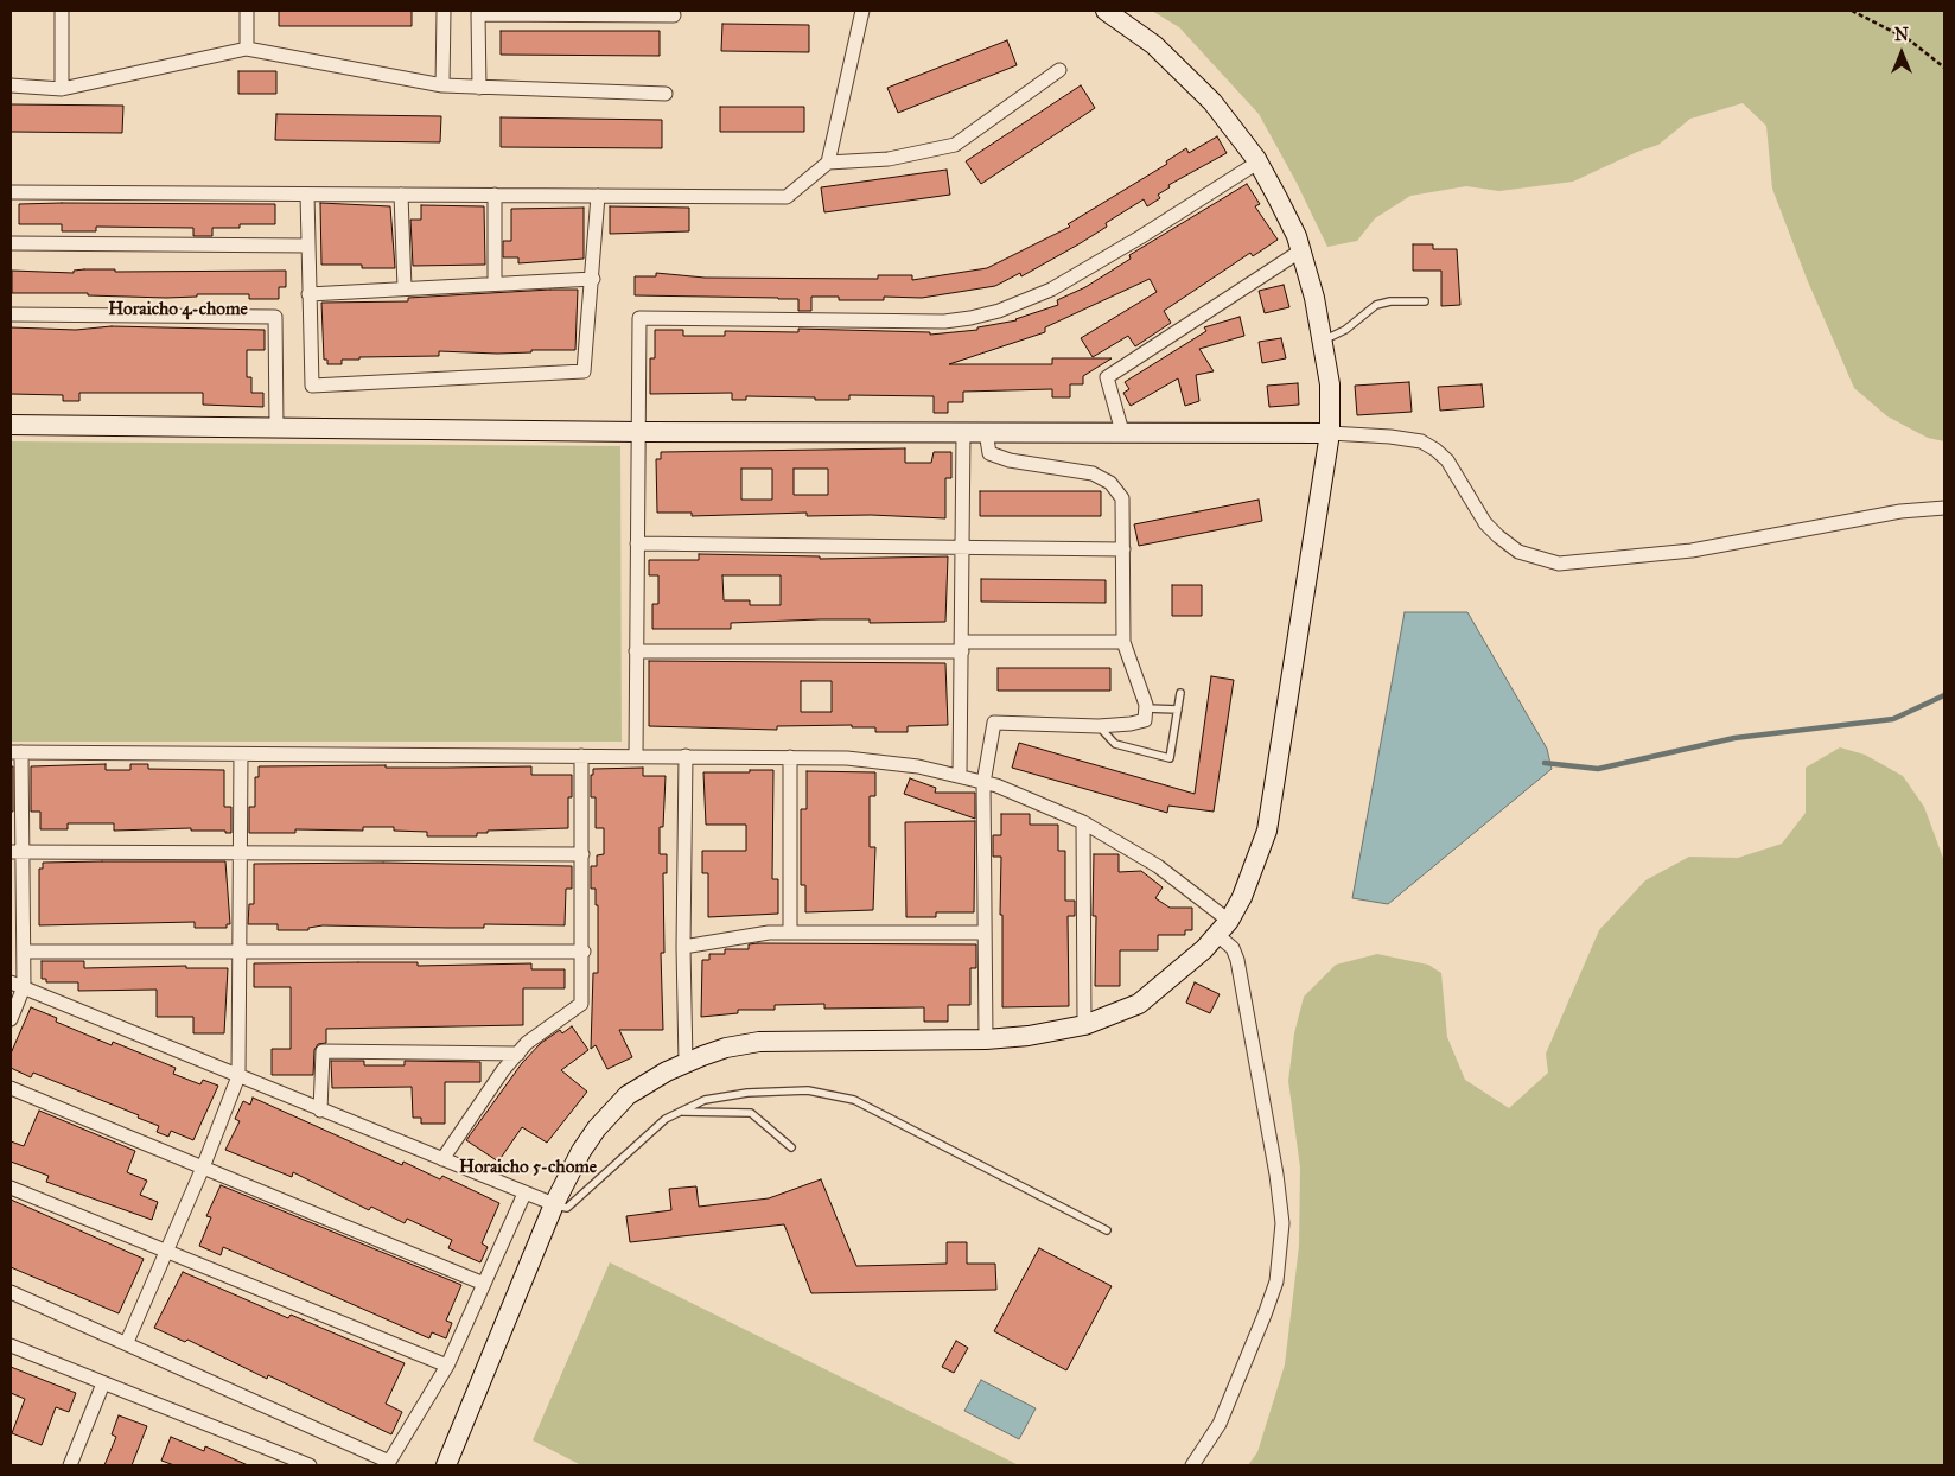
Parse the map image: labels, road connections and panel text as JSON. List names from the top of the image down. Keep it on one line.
{"districts":["Horaicho 4-chome","Horaicho 5-chome"],"north":"top"}
